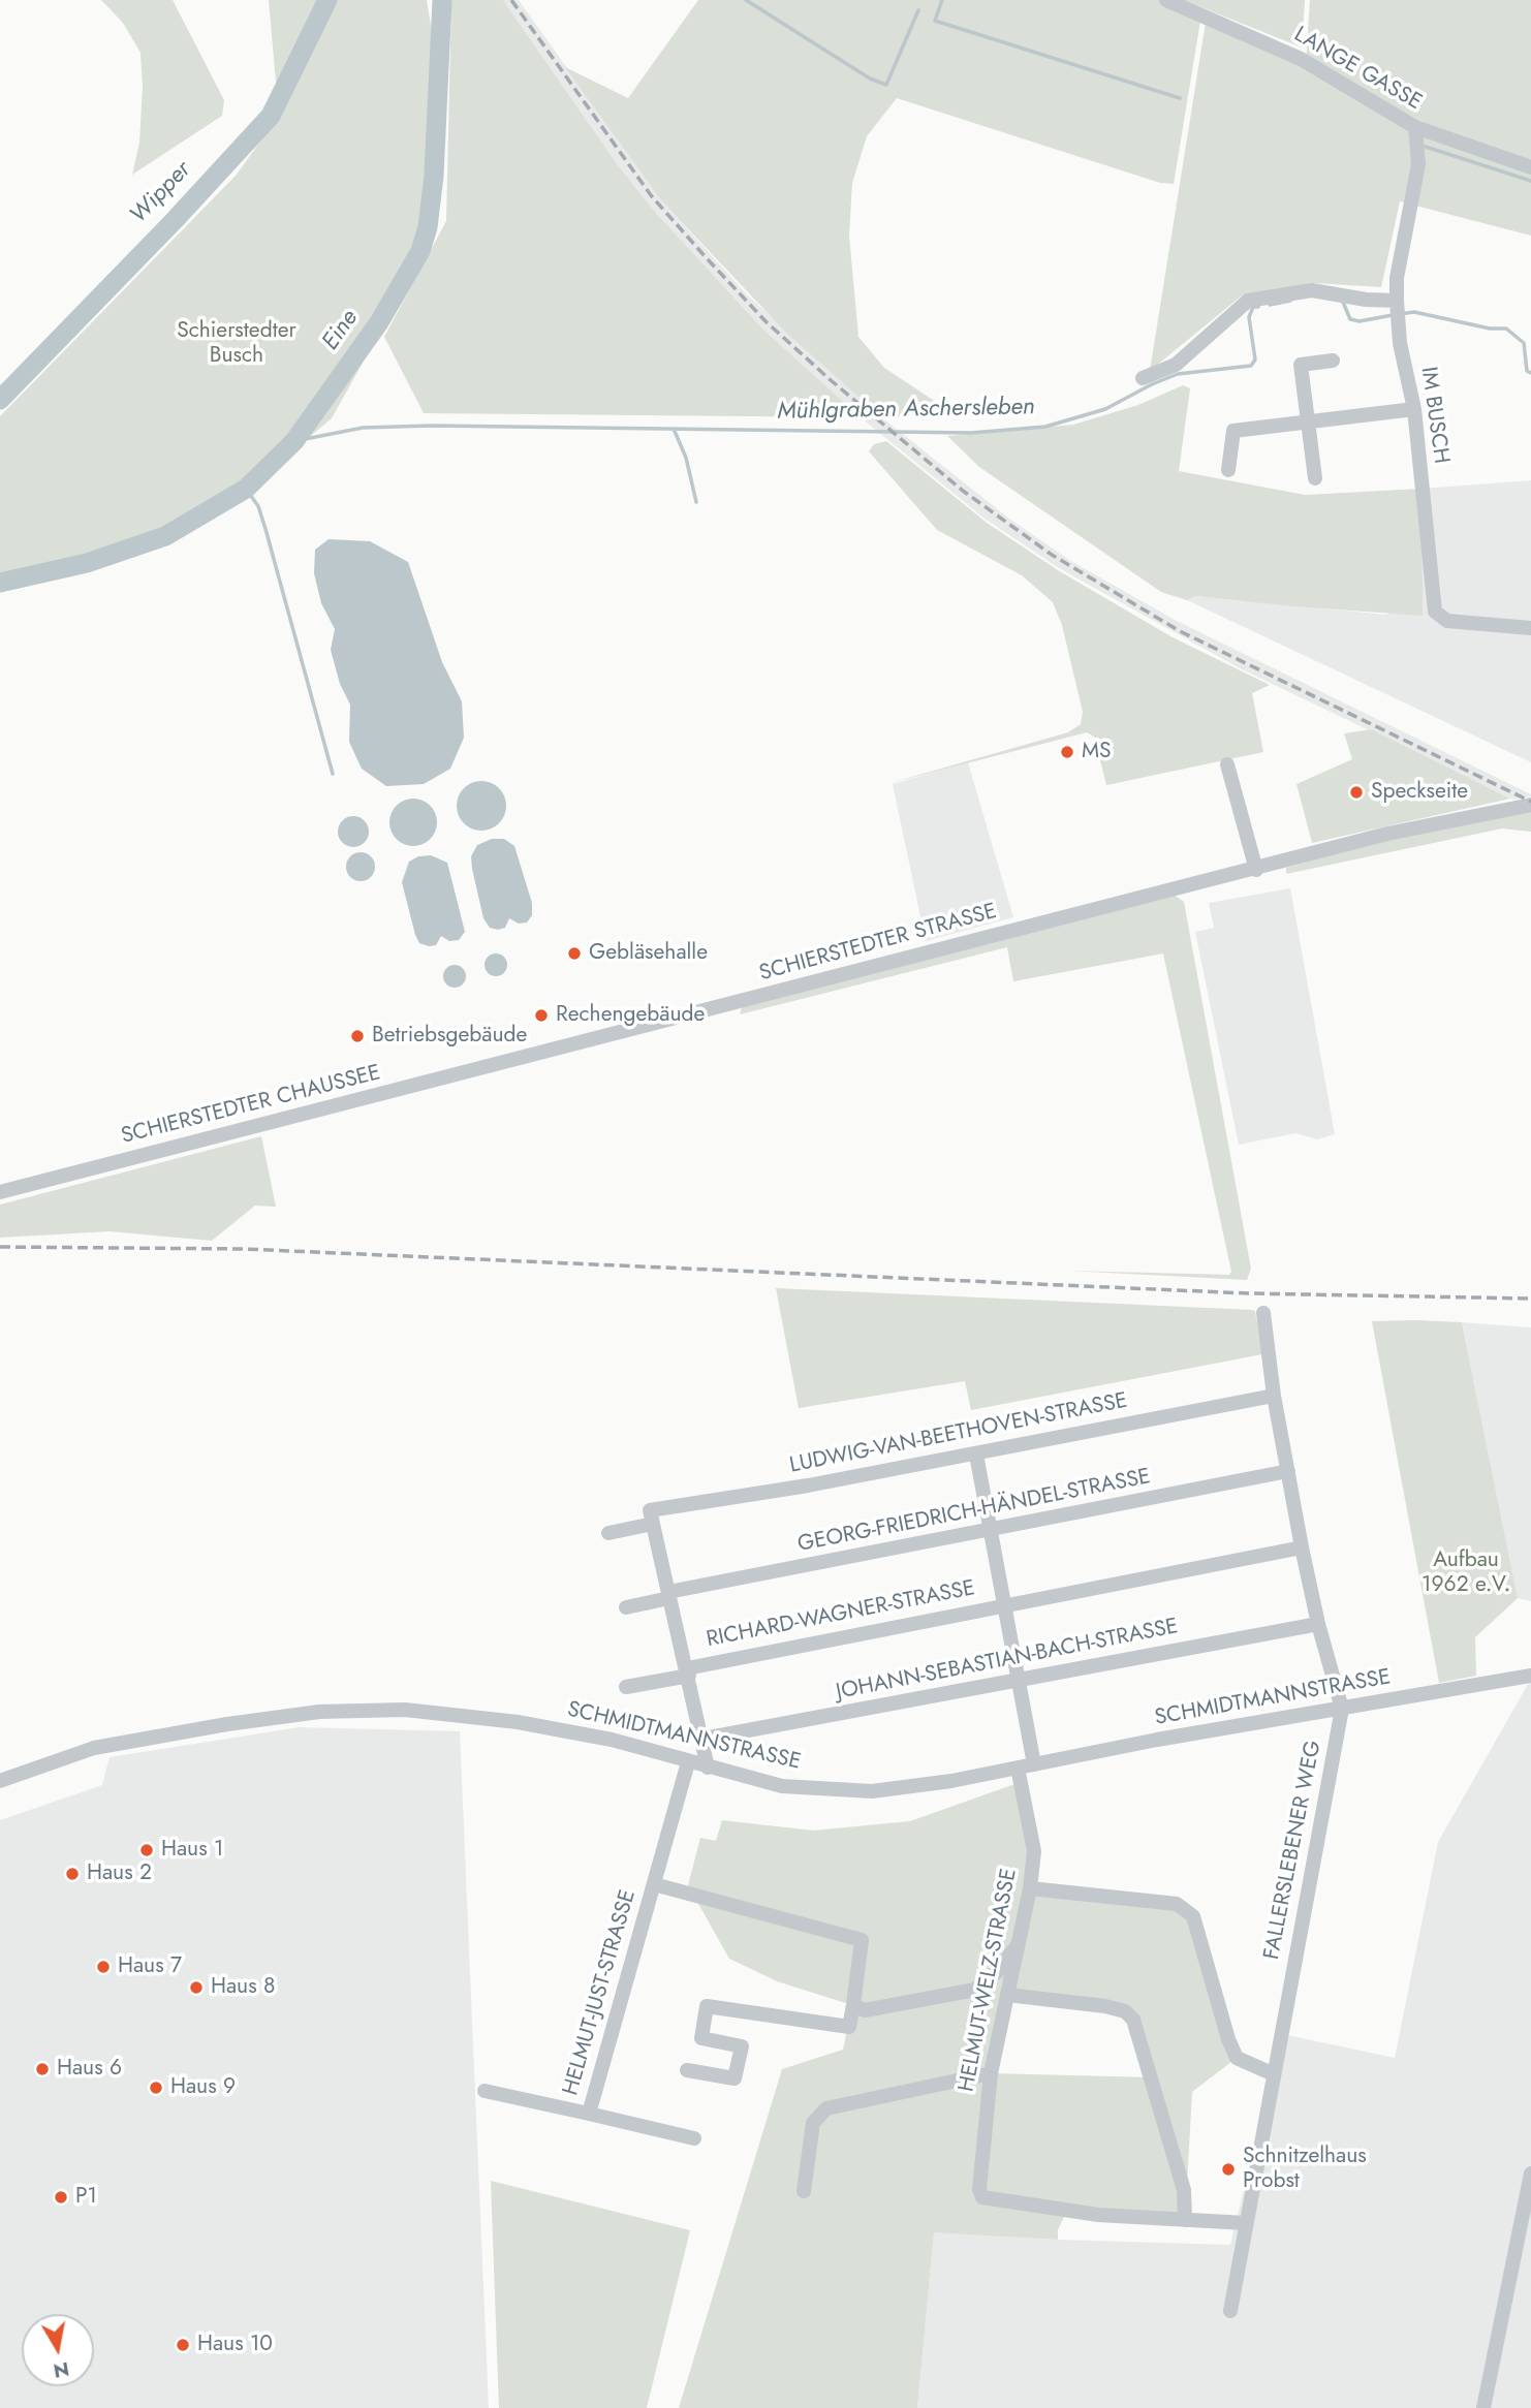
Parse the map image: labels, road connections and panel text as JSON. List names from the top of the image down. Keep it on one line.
{"streets":{"street":["LANGE GASSE","IM BUSCH","SCHIERSTEDTER STRASSE","SCHIERSTEDTER CHAUSSEE","LUDWIG-VAN-BEETHOVEN-STRASSE","GEORG-FRIEDRICH-HÄNDEL-STRASSE","RICHARD-WAGNER-STRASSE","JOHANN-SEBASTIAN-BACH-STRASSE","SCHMIDTMANNSTRASSE","FALLERSLEBENER WEG","HELMUT-WELZ-STRASSE","HELMUT-JUST-STRASSE"]},"crossings":[["LANGE GASSE","IM BUSCH"],["SCHIERSTEDTER STRASSE","SCHIERSTEDTER CHAUSSEE"],["LUDWIG-VAN-BEETHOVEN-STRASSE","RICHARD-WAGNER-STRASSE"],["LUDWIG-VAN-BEETHOVEN-STRASSE","FALLERSLEBENER WEG"],["GEORG-FRIEDRICH-HÄNDEL-STRASSE","RICHARD-WAGNER-STRASSE"],["GEORG-FRIEDRICH-HÄNDEL-STRASSE","FALLERSLEBENER WEG"],["RICHARD-WAGNER-STRASSE","JOHANN-SEBASTIAN-BACH-STRASSE"],["RICHARD-WAGNER-STRASSE","SCHMIDTMANNSTRASSE"],["RICHARD-WAGNER-STRASSE","FALLERSLEBENER WEG"],["JOHANN-SEBASTIAN-BACH-STRASSE","FALLERSLEBENER WEG"],["SCHMIDTMANNSTRASSE","FALLERSLEBENER WEG"],["SCHMIDTMANNSTRASSE","HELMUT-WELZ-STRASSE"],["SCHMIDTMANNSTRASSE","HELMUT-JUST-STRASSE"],["FALLERSLEBENER WEG","HELMUT-WELZ-STRASSE"]],"water":["Wipper","Eine","Mühlgraben Aschersleben"],"parks":["Schierstedter Busch","Aufbau 1962 e.V."],"places":["MS","Speckseite","Gebläsehalle","Rechengebäude","Betriebsgebäude","Haus 1","Haus 2","Haus 7","Haus 8","Haus 6","Haus 9","Schnitzelhaus Probst","P1","Haus 10"],"north":"bottom"}
